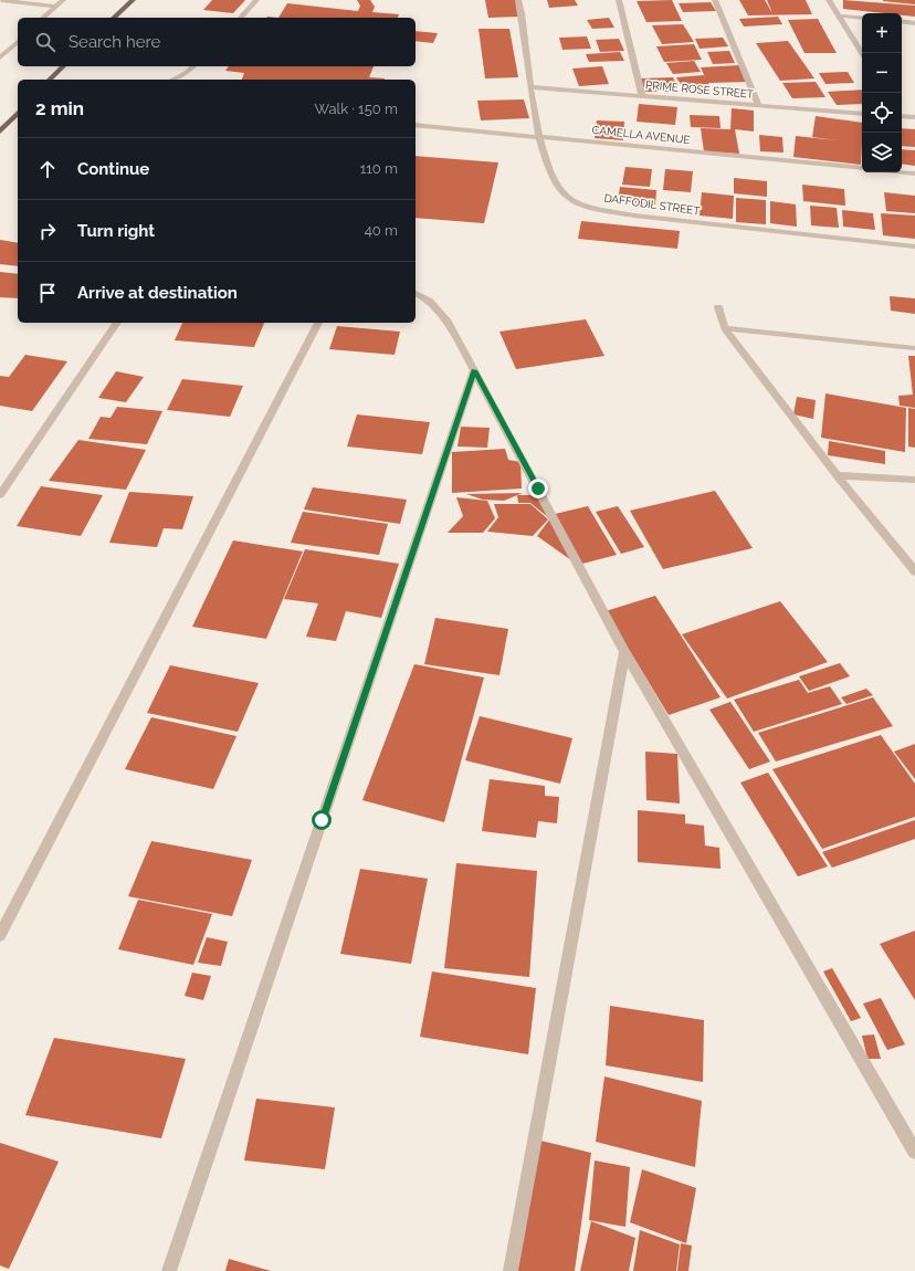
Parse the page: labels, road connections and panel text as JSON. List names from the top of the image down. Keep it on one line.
{"streets":{"street":["PRIME ROSE STREET","CAMELLA AVENUE","DAFFODIL STREET"]},"crossings":[["PRIME ROSE STREET","DAFFODIL STREET"],["CAMELLA AVENUE","DAFFODIL STREET"]],"page":{"map_buttons":["+","−"],"search":"Search here","heading":["2 min","Walk · 150 m"],"list":[["Continue","110 m"],["Turn right","40 m"],"Arrive at destination"]}}
